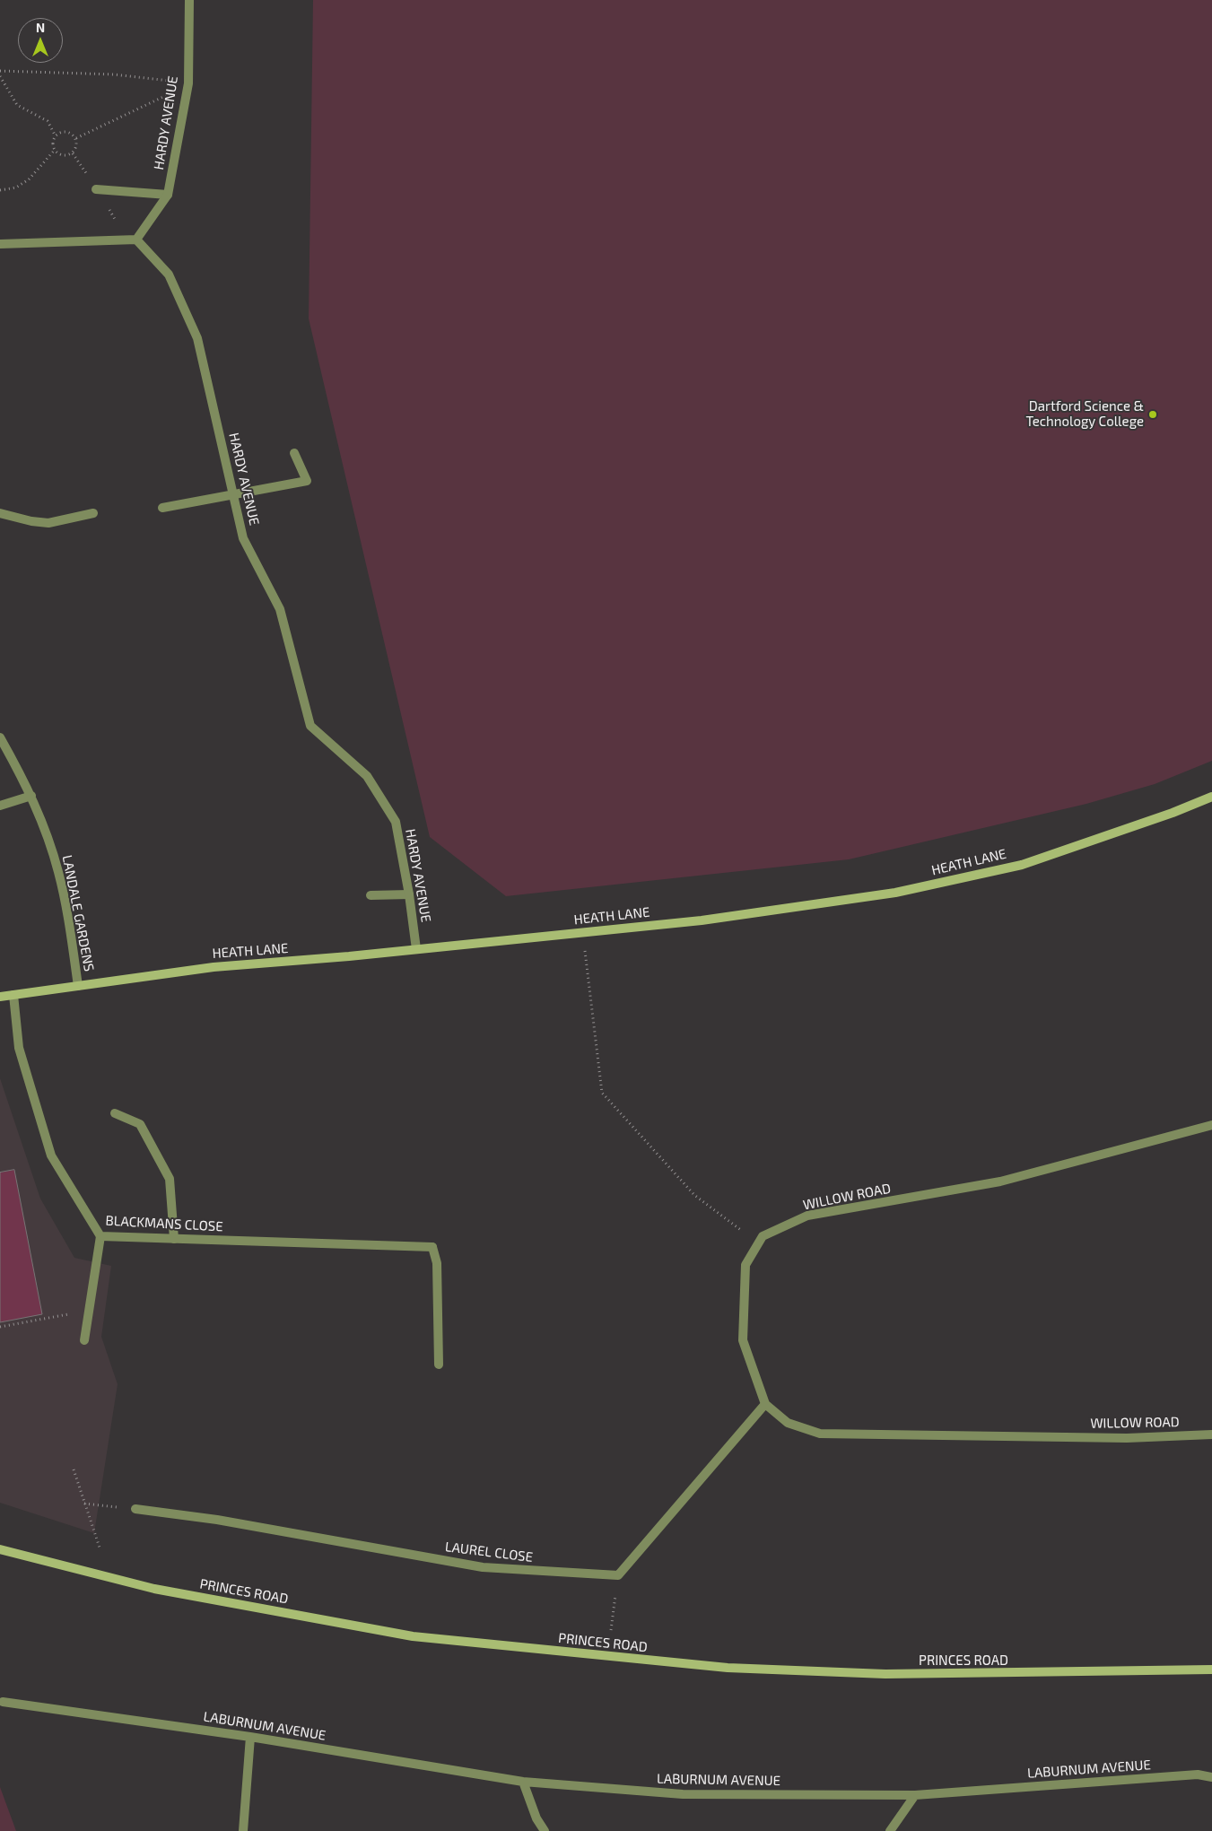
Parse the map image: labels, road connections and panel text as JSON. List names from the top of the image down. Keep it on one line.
{"streets":{"street":["HARDY AVENUE","HEATH LANE","LANDALE GARDENS","WILLOW ROAD","BLACKMANS CLOSE","LAUREL CLOSE","PRINCES ROAD","LABURNUM AVENUE"]},"crossings":[["HARDY AVENUE","HEATH LANE"],["HEATH LANE","LANDALE GARDENS"],["HEATH LANE","BLACKMANS CLOSE"],["WILLOW ROAD","LAUREL CLOSE"]],"places":["Dartford Science & Technology College"],"north":"top"}
